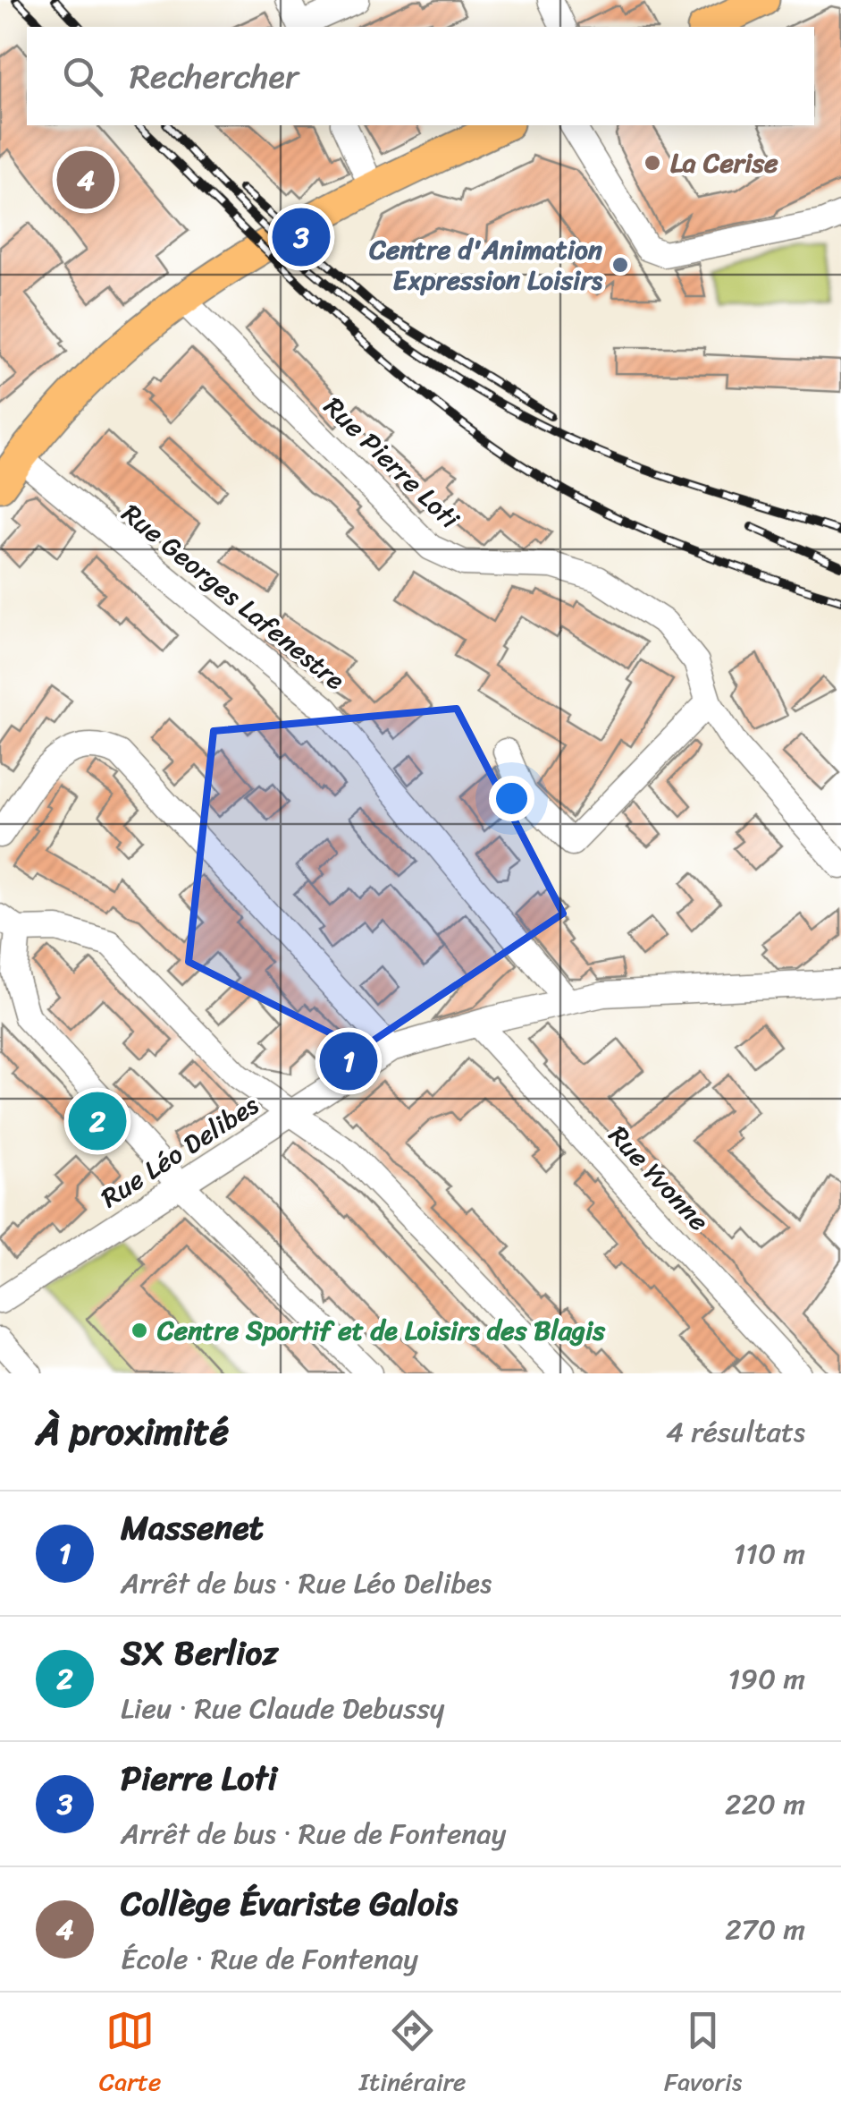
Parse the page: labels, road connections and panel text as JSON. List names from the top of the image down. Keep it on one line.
{"streets":{"street":["Rue Pierre Loti","Rue Georges Lafenestre","Rue Léo Delibes","Rue Yvonne"]},"crossings":[["Rue Georges Lafenestre","Rue Léo Delibes"],["Rue Léo Delibes","Rue Yvonne"]],"places":["La Cerise","Centre d'Animation Expression Loisirs","Centre Sportif et de Loisirs des Blagis"],"page":{"search":"Rechercher","pins":["4","3","1","2"],"heading":["À proximité","4 résultats"],"list":[{"mark":"1","name":"Massenet","note":"Arrêt de bus · Rue Léo Delibes","value":"110 m"},{"mark":"2","name":"SX Berlioz","note":"Lieu · Rue Claude Debussy","value":"190 m"},{"mark":"3","name":"Pierre Loti","note":"Arrêt de bus · Rue de Fontenay","value":"220 m"},{"mark":"4","name":"Collège Évariste Galois","note":"École · Rue de Fontenay","value":"270 m"}],"nav":["Carte","Itinéraire","Favoris"]}}
